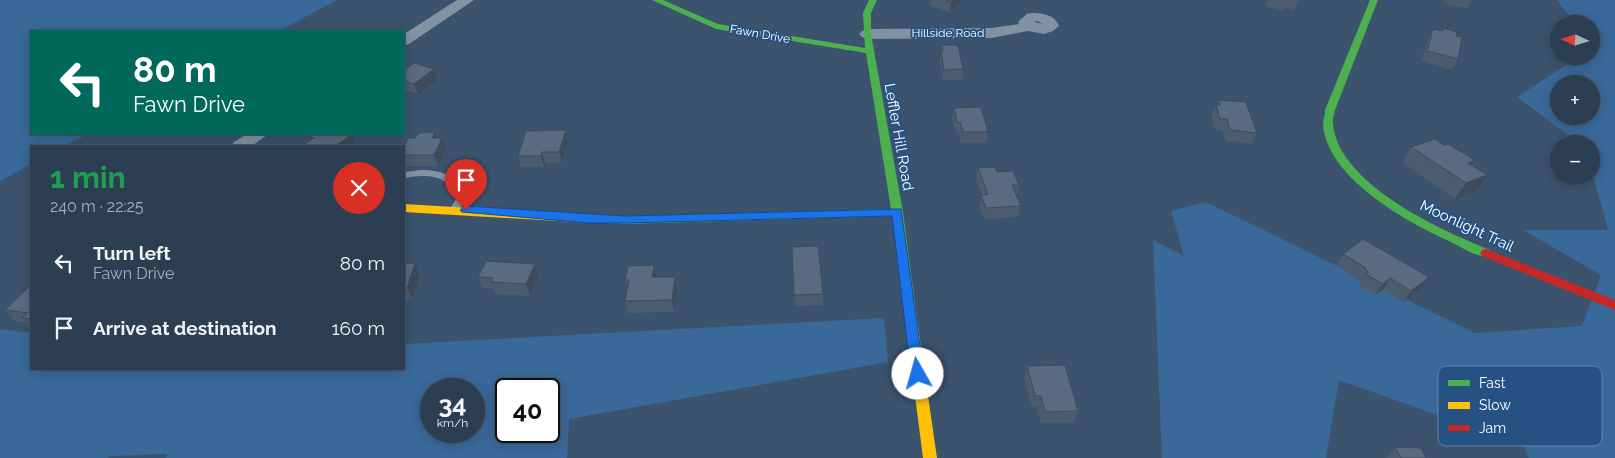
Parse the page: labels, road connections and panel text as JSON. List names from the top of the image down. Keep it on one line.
{"streets":{"street":["Hillside Road","Fawn Drive","Leffler Hill Road","Moonlight Trail"]},"crossings":[["Hillside Road","Leffler Hill Road"],["Fawn Drive","Leffler Hill Road"]],"legend":["Fast","Slow","Jam"],"north":"left","page":{"map_buttons":["+","−"],"turn":["80 m","Fawn Drive"],"heading":["1 min","240 m · 22:25"],"list":[{"name":"Turn left","note":"Fawn Drive","value":"80 m"},{"name":"Arrive at destination","value":"160 m"}],"speed":"34 km/h","limit":"40"}}
